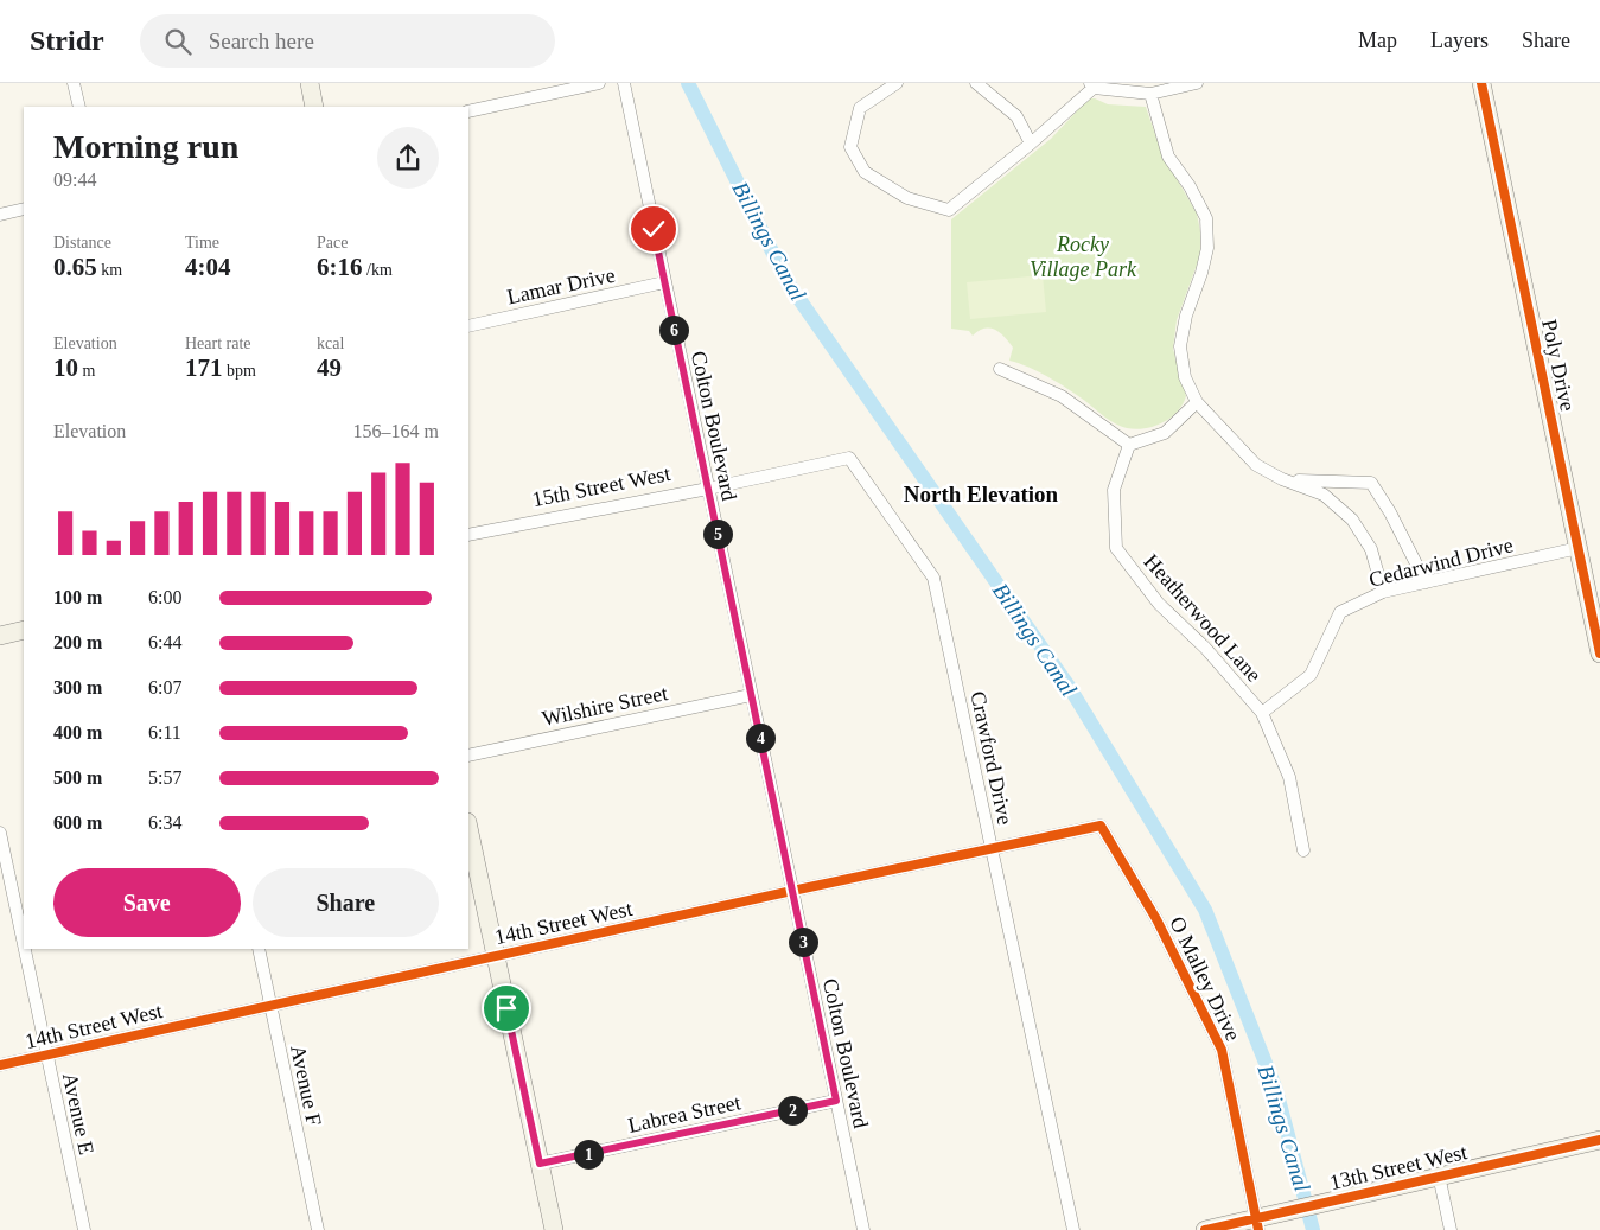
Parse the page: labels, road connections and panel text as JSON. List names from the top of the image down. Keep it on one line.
{"streets":{"street":["Lamar Drive","Poly Drive","Colton Boulevard","15th Street West","Cedarwind Drive","Heatherwood Lane","Wilshire Street","Crawford Drive","14th Street West","O Malley Drive","Avenue F","Avenue E","Labrea Street","13th Street West"]},"crossings":[["Lamar Drive","Colton Boulevard"],["Poly Drive","Cedarwind Drive"],["Colton Boulevard","15th Street West"],["Colton Boulevard","Wilshire Street"],["Colton Boulevard","14th Street West"],["Colton Boulevard","Labrea Street"],["15th Street West","Crawford Drive"],["Cedarwind Drive","Heatherwood Lane"],["Crawford Drive","14th Street West"],["14th Street West","O Malley Drive"],["14th Street West","Avenue F"],["14th Street West","Avenue E"],["O Malley Drive","13th Street West"]],"districts":["North Elevation"],"water":["Billings Canal"],"parks":["Rocky Village Park"],"page":{"header":"Stridr","search":"Search here","nav":["Map","Layers","Share"],"heading":["Morning run","09:44"],"stats":[["Distance","0.65 km"],["Time","4:04"],["Pace","6:16 /km"],["Elevation","10 m"],["Heart rate","171 bpm"],["kcal","49"]],"pins":["6","5","4","3","2","1"],"chart":["Elevation","156–164 m"],"list":[{"name":"100 m","note":"6:00"},{"name":"200 m","note":"6:44"},{"name":"300 m","note":"6:07"},{"name":"400 m","note":"6:11"},{"name":"500 m","note":"5:57"},{"name":"600 m","note":"6:34"}],"buttons":["Save","Share"]}}
